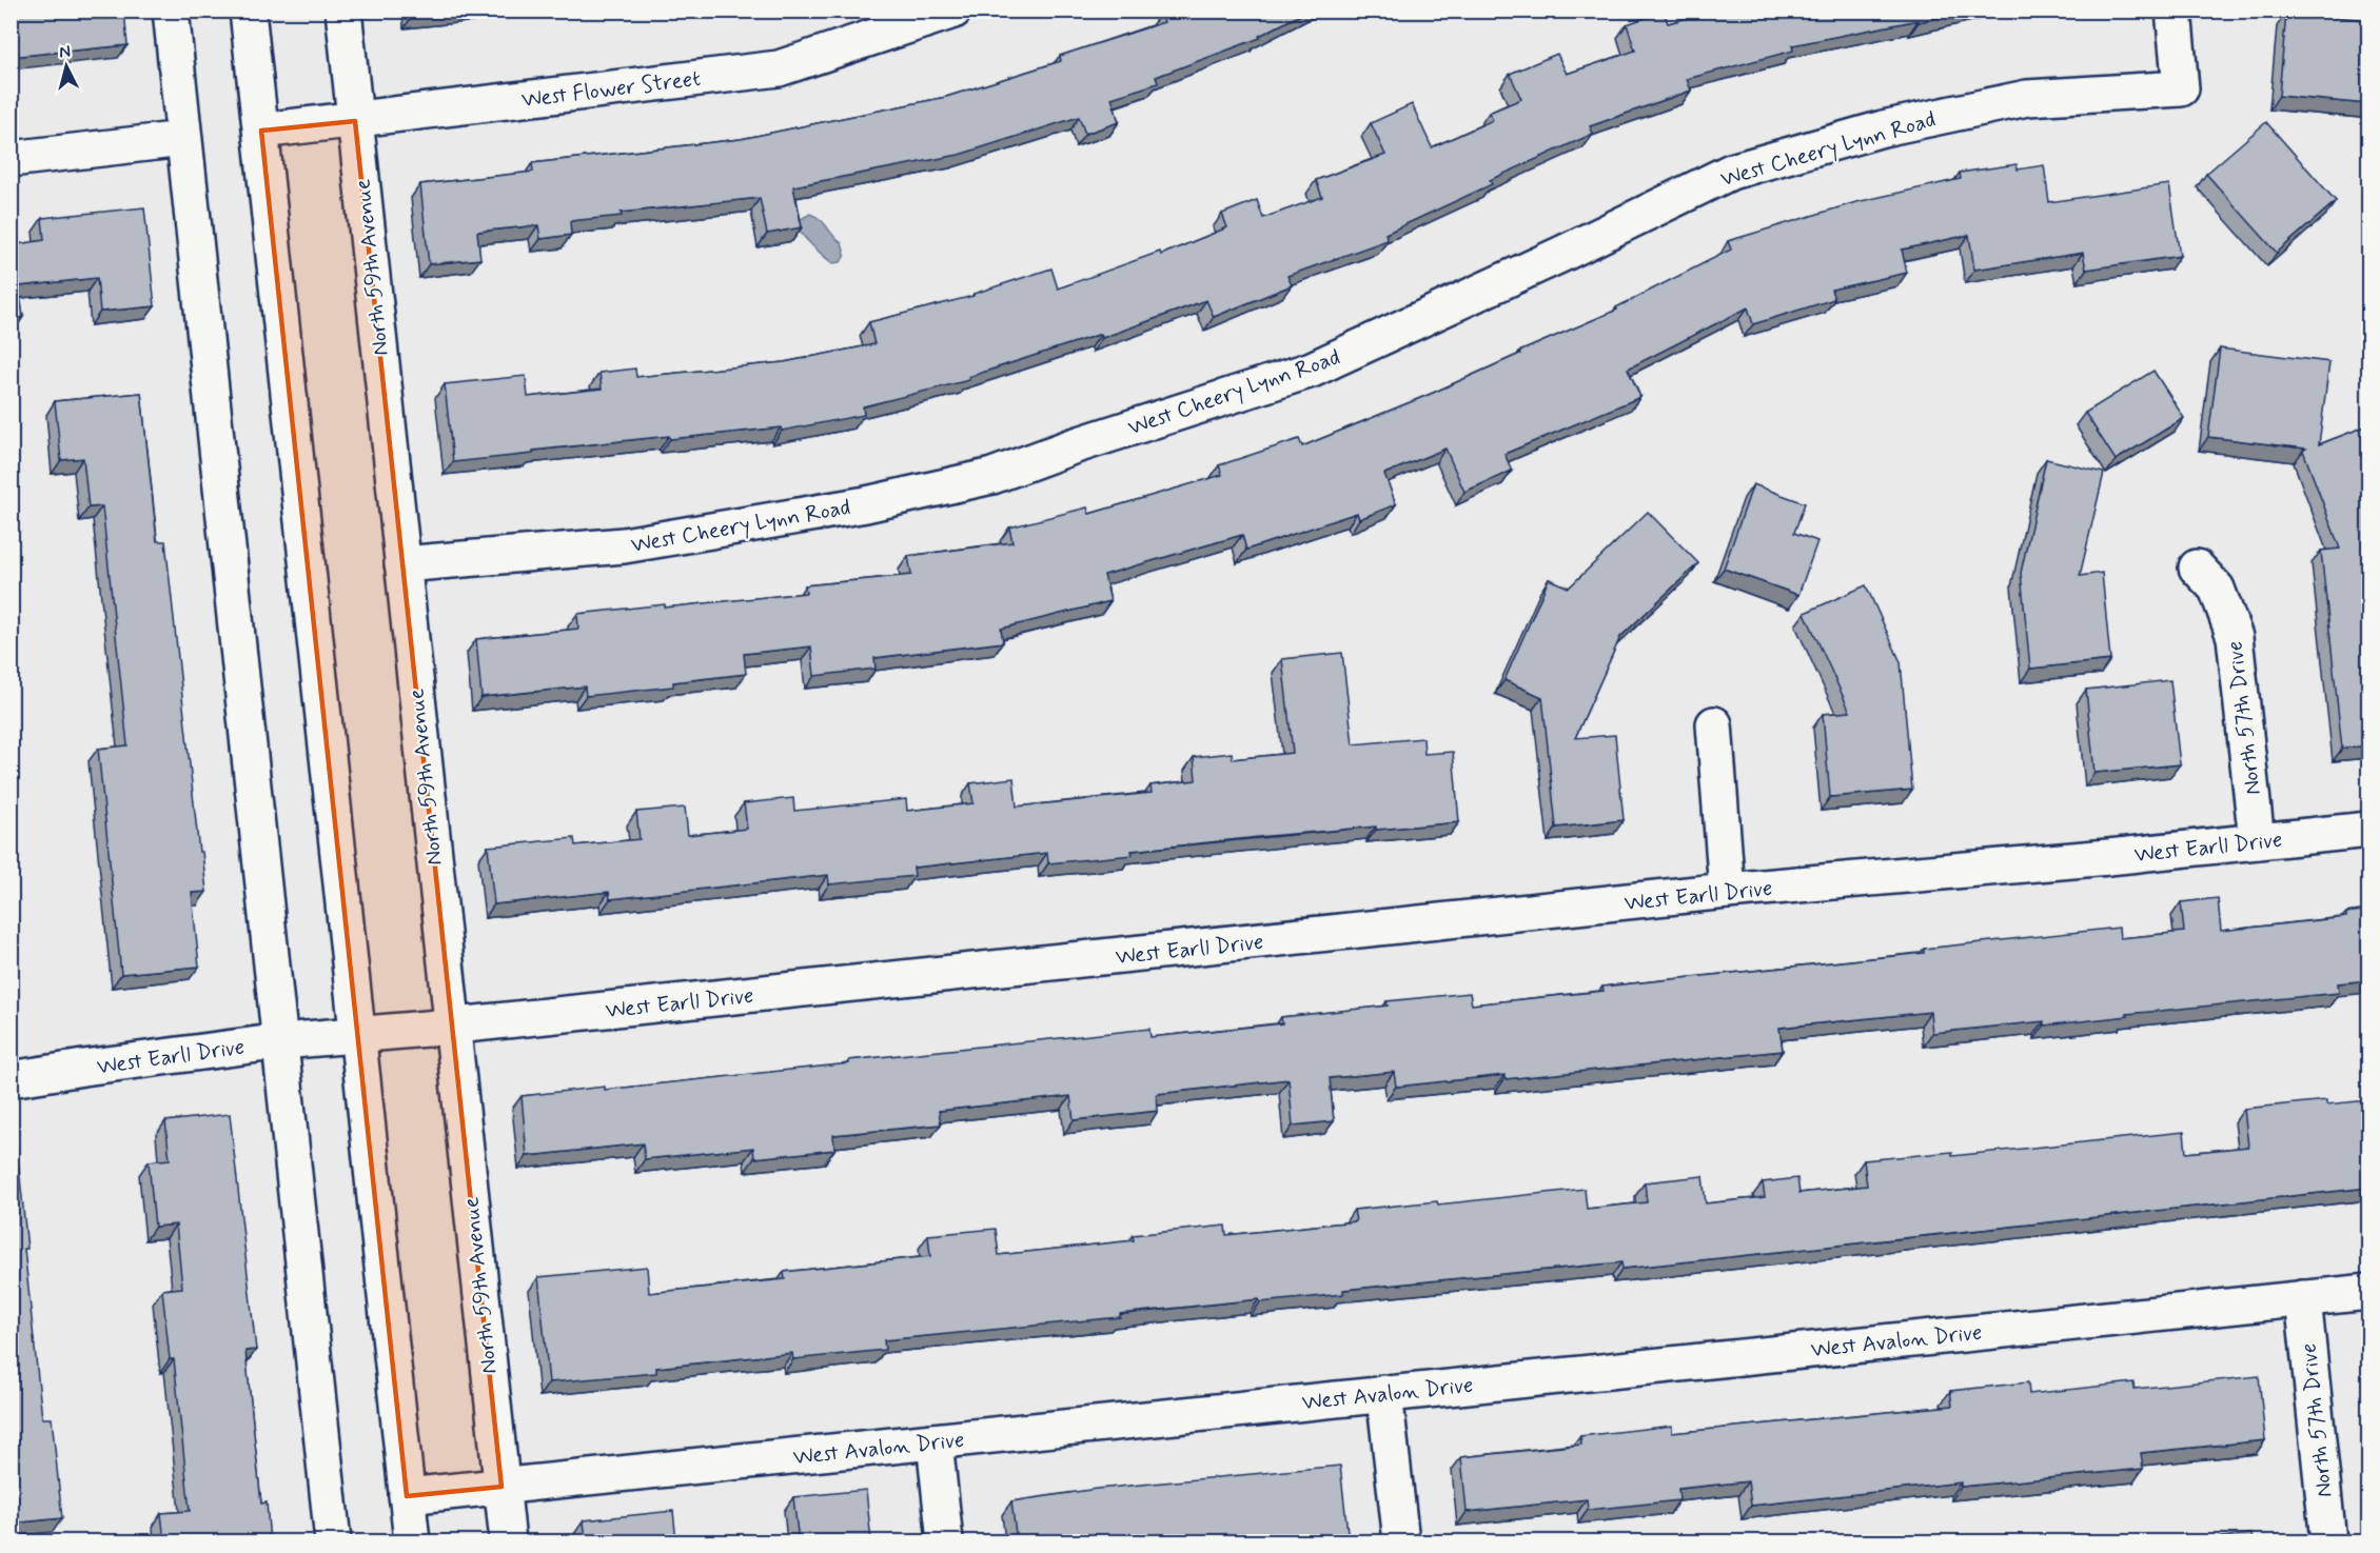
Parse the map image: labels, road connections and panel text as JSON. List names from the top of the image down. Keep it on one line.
{"streets":{"street":["West Flower Street","West Cheery Lynn Road","North 59th Avenue","North 57th Drive","West Earll Drive","West Avalon Drive"]},"crossings":[["West Flower Street","North 59th Avenue"],["West Cheery Lynn Road","North 59th Avenue"],["North 59th Avenue","West Earll Drive"],["North 59th Avenue","West Avalon Drive"],["North 57th Drive","West Earll Drive"],["North 57th Drive","West Avalon Drive"]],"north":"top"}
